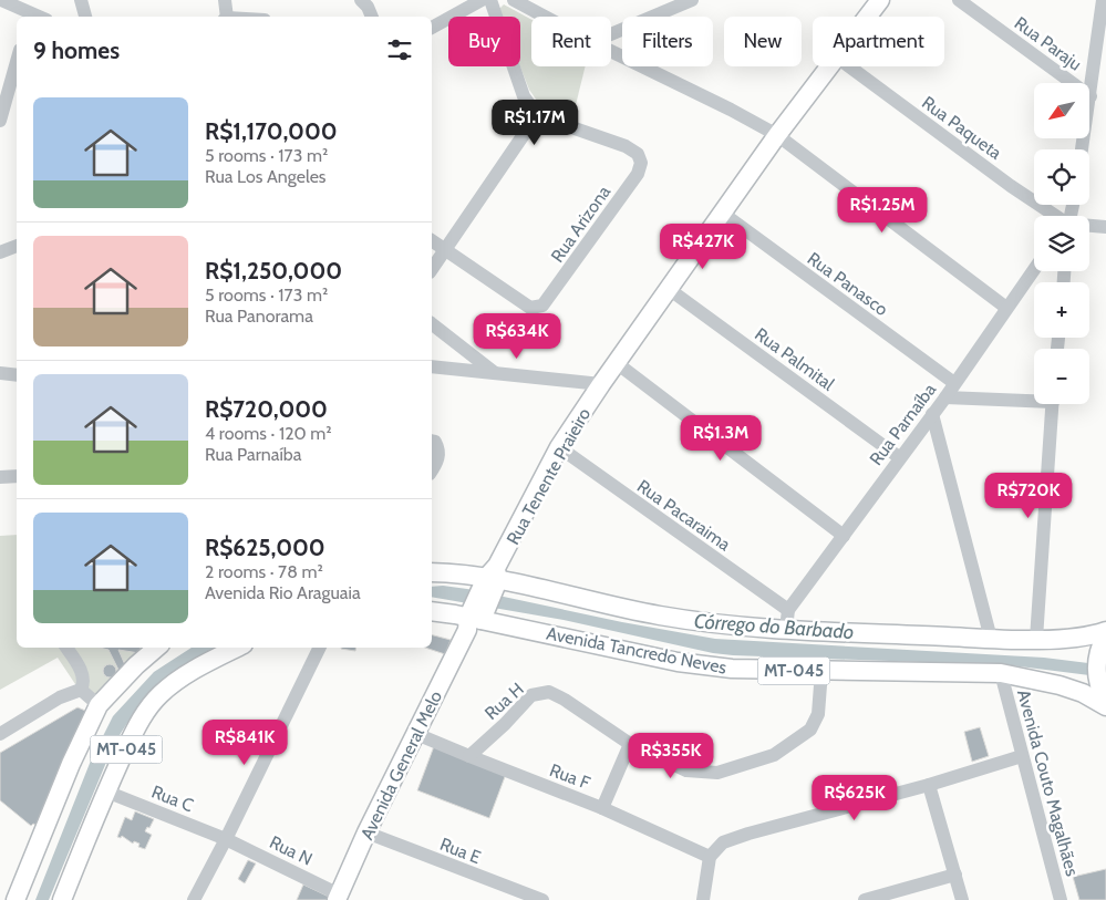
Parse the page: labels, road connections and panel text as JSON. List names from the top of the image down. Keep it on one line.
{"streets":{"main road":["Rua Tenente Praieiro","Avenida Tancredo Neves","MT-045","Avenida General Melo"],"street":["Rua Paraju","Rua Paqueta","Rua Arizona","Rua Panasco","Rua Palmital","Rua Parnaíba","Rua Pacaraima","Rua H","Rua F","Avenida Couto Magalhães","Rua C","Rua N","Rua E"]},"crossings":[["Rua Panasco","Rua Parnaíba"],["Rua Palmital","Rua Parnaíba"],["Rua Parnaíba","Rua Pacaraima"],["Rua Tenente Praieiro","Rua Pacaraima"],["Rua Tenente Praieiro","Avenida Tancredo Neves"],["Rua Tenente Praieiro","MT-045"],["Rua Tenente Praieiro","Avenida General Melo"],["Avenida Tancredo Neves","Rua H"],["Avenida Tancredo Neves","Avenida General Melo"],["Avenida Tancredo Neves","Avenida Couto Magalhães"],["MT-045","Rua C"],["Rua H","Rua F"],["Avenida General Melo","Rua F"],["Avenida General Melo","Rua N"],["Avenida General Melo","Rua E"],["Rua C","Rua N"]],"water":["Córrego do Barbado"],"north":"bottom left","page":{"chip":["Buy","Rent","Filters","New","Apartment"],"heading":"9 homes","map_buttons":["+","−"],"list":[{"name":"R$1,170,000","note":"5 rooms · 173 m² · Rua Los Angeles"},{"name":"R$1,250,000","note":"5 rooms · 173 m² · Rua Panorama"},{"name":"R$720,000","note":"4 rooms · 120 m² · Rua Parnaíba"},{"name":"R$625,000","note":"2 rooms · 78 m² · Avenida Rio Araguaia"}],"price":["R$1.17M","R$1.25M","R$427K","R$634K","R$1.3M","R$720K","R$841K","R$355K","R$625K"]}}
